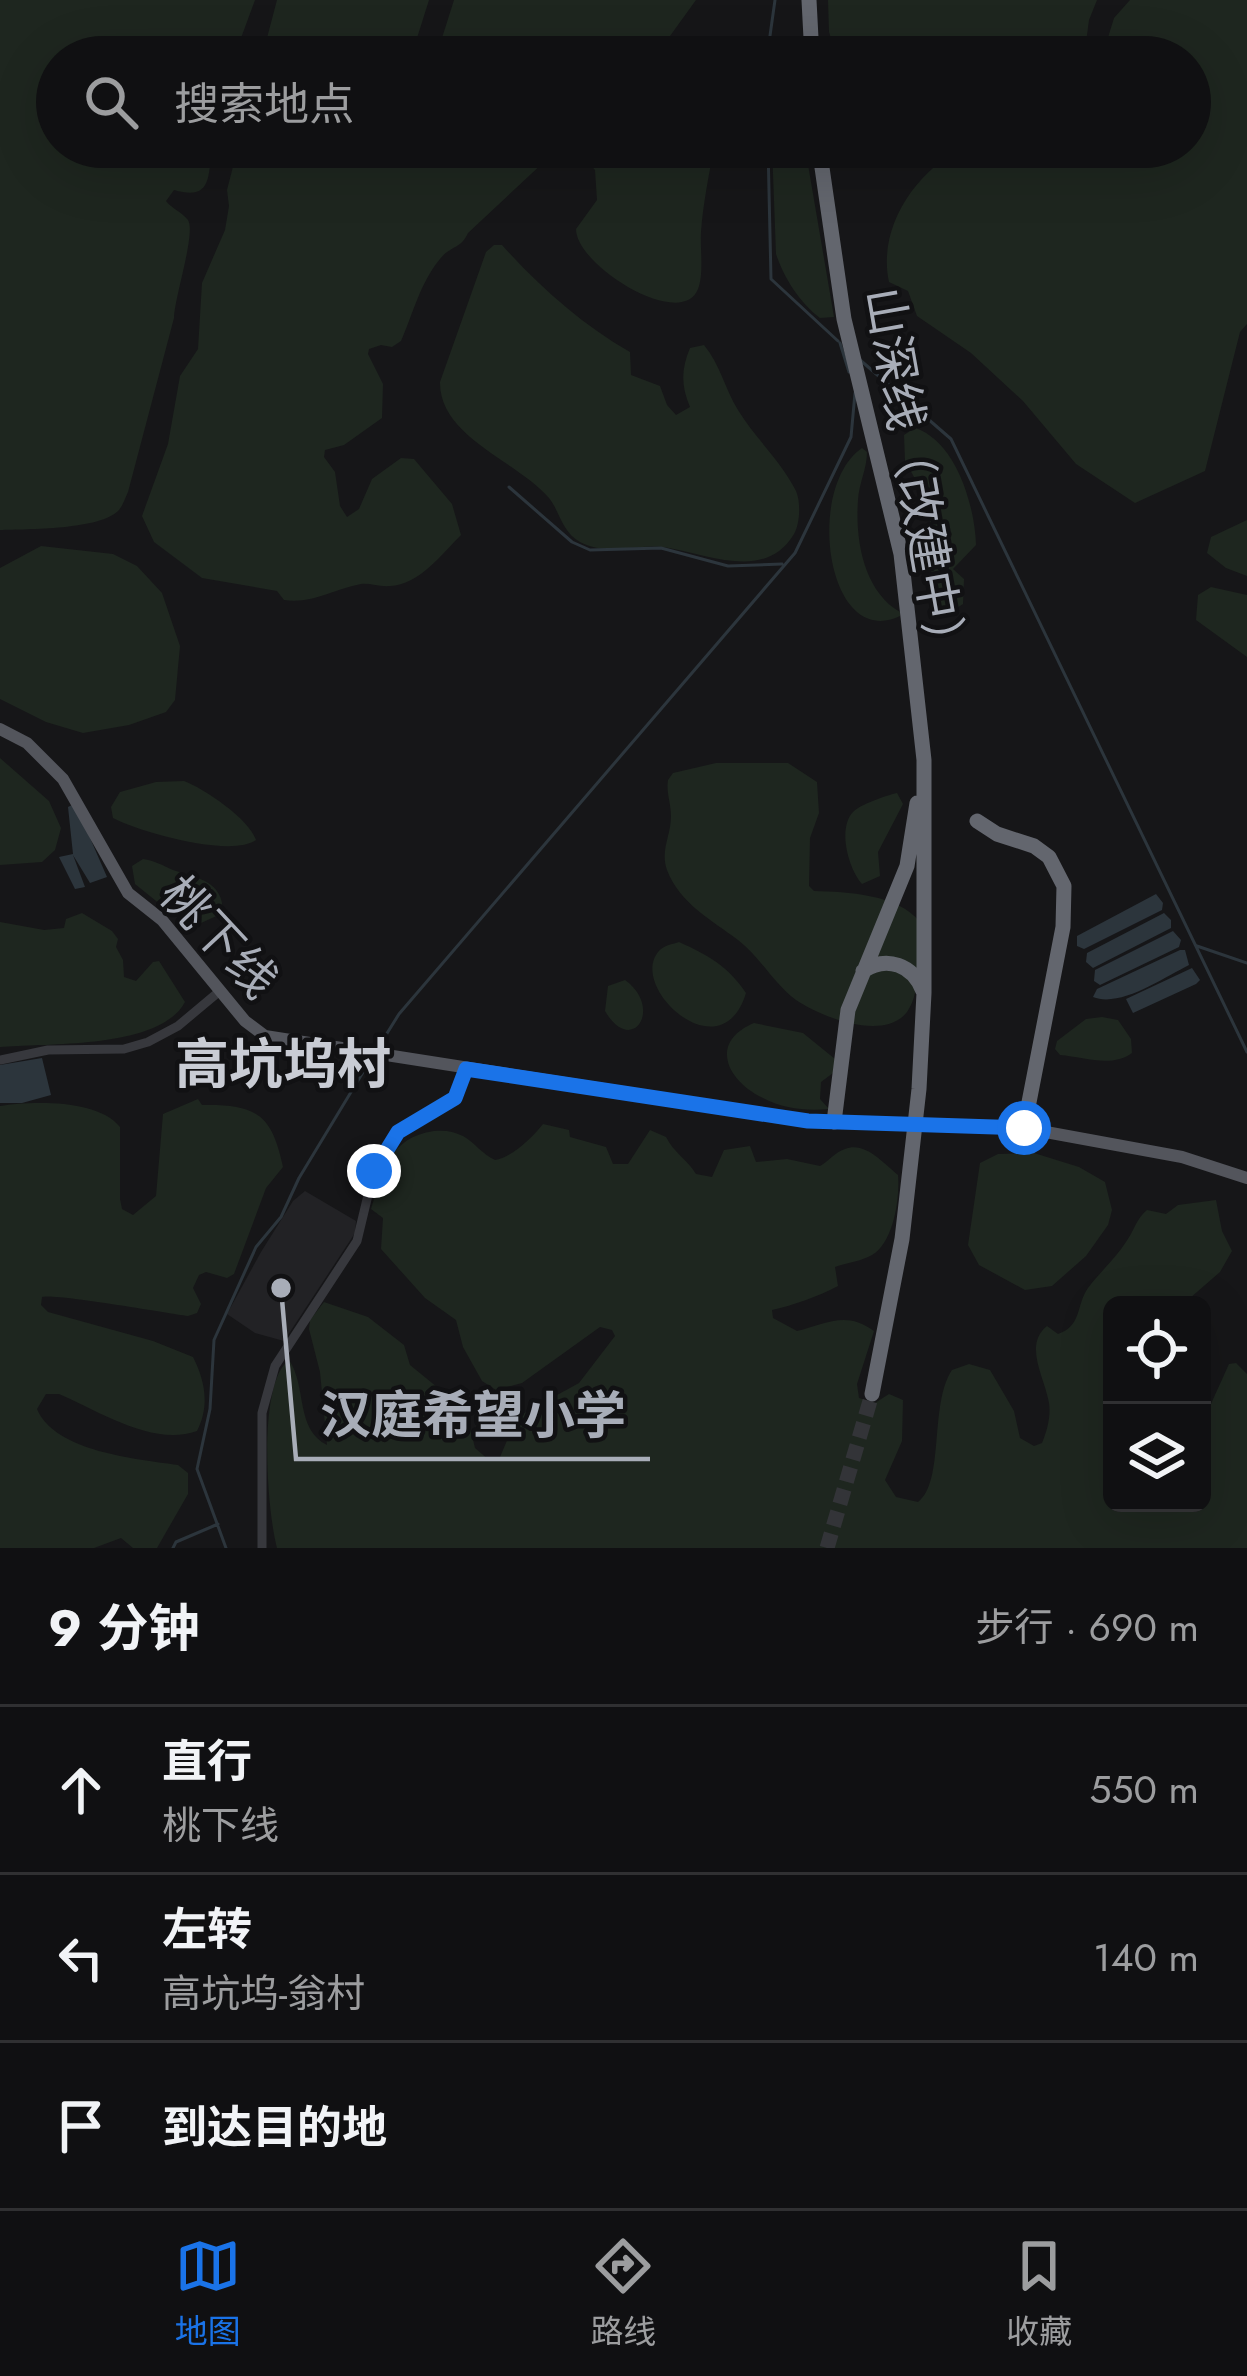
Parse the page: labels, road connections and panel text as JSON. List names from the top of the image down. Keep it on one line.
{"streets":{"highway":["山深线（改建中）"],"main road":["桃下线"]},"districts":["高坑坞村"],"places":["汉庭希望小学"],"page":{"search":"搜索地点","heading":["9 分钟","步行 · 690 m"],"list":[["直行","桃下线","550 m"],["左转","高坑坞-翁村","140 m"],"到达目的地"],"nav":["地图","路线","收藏"]}}
